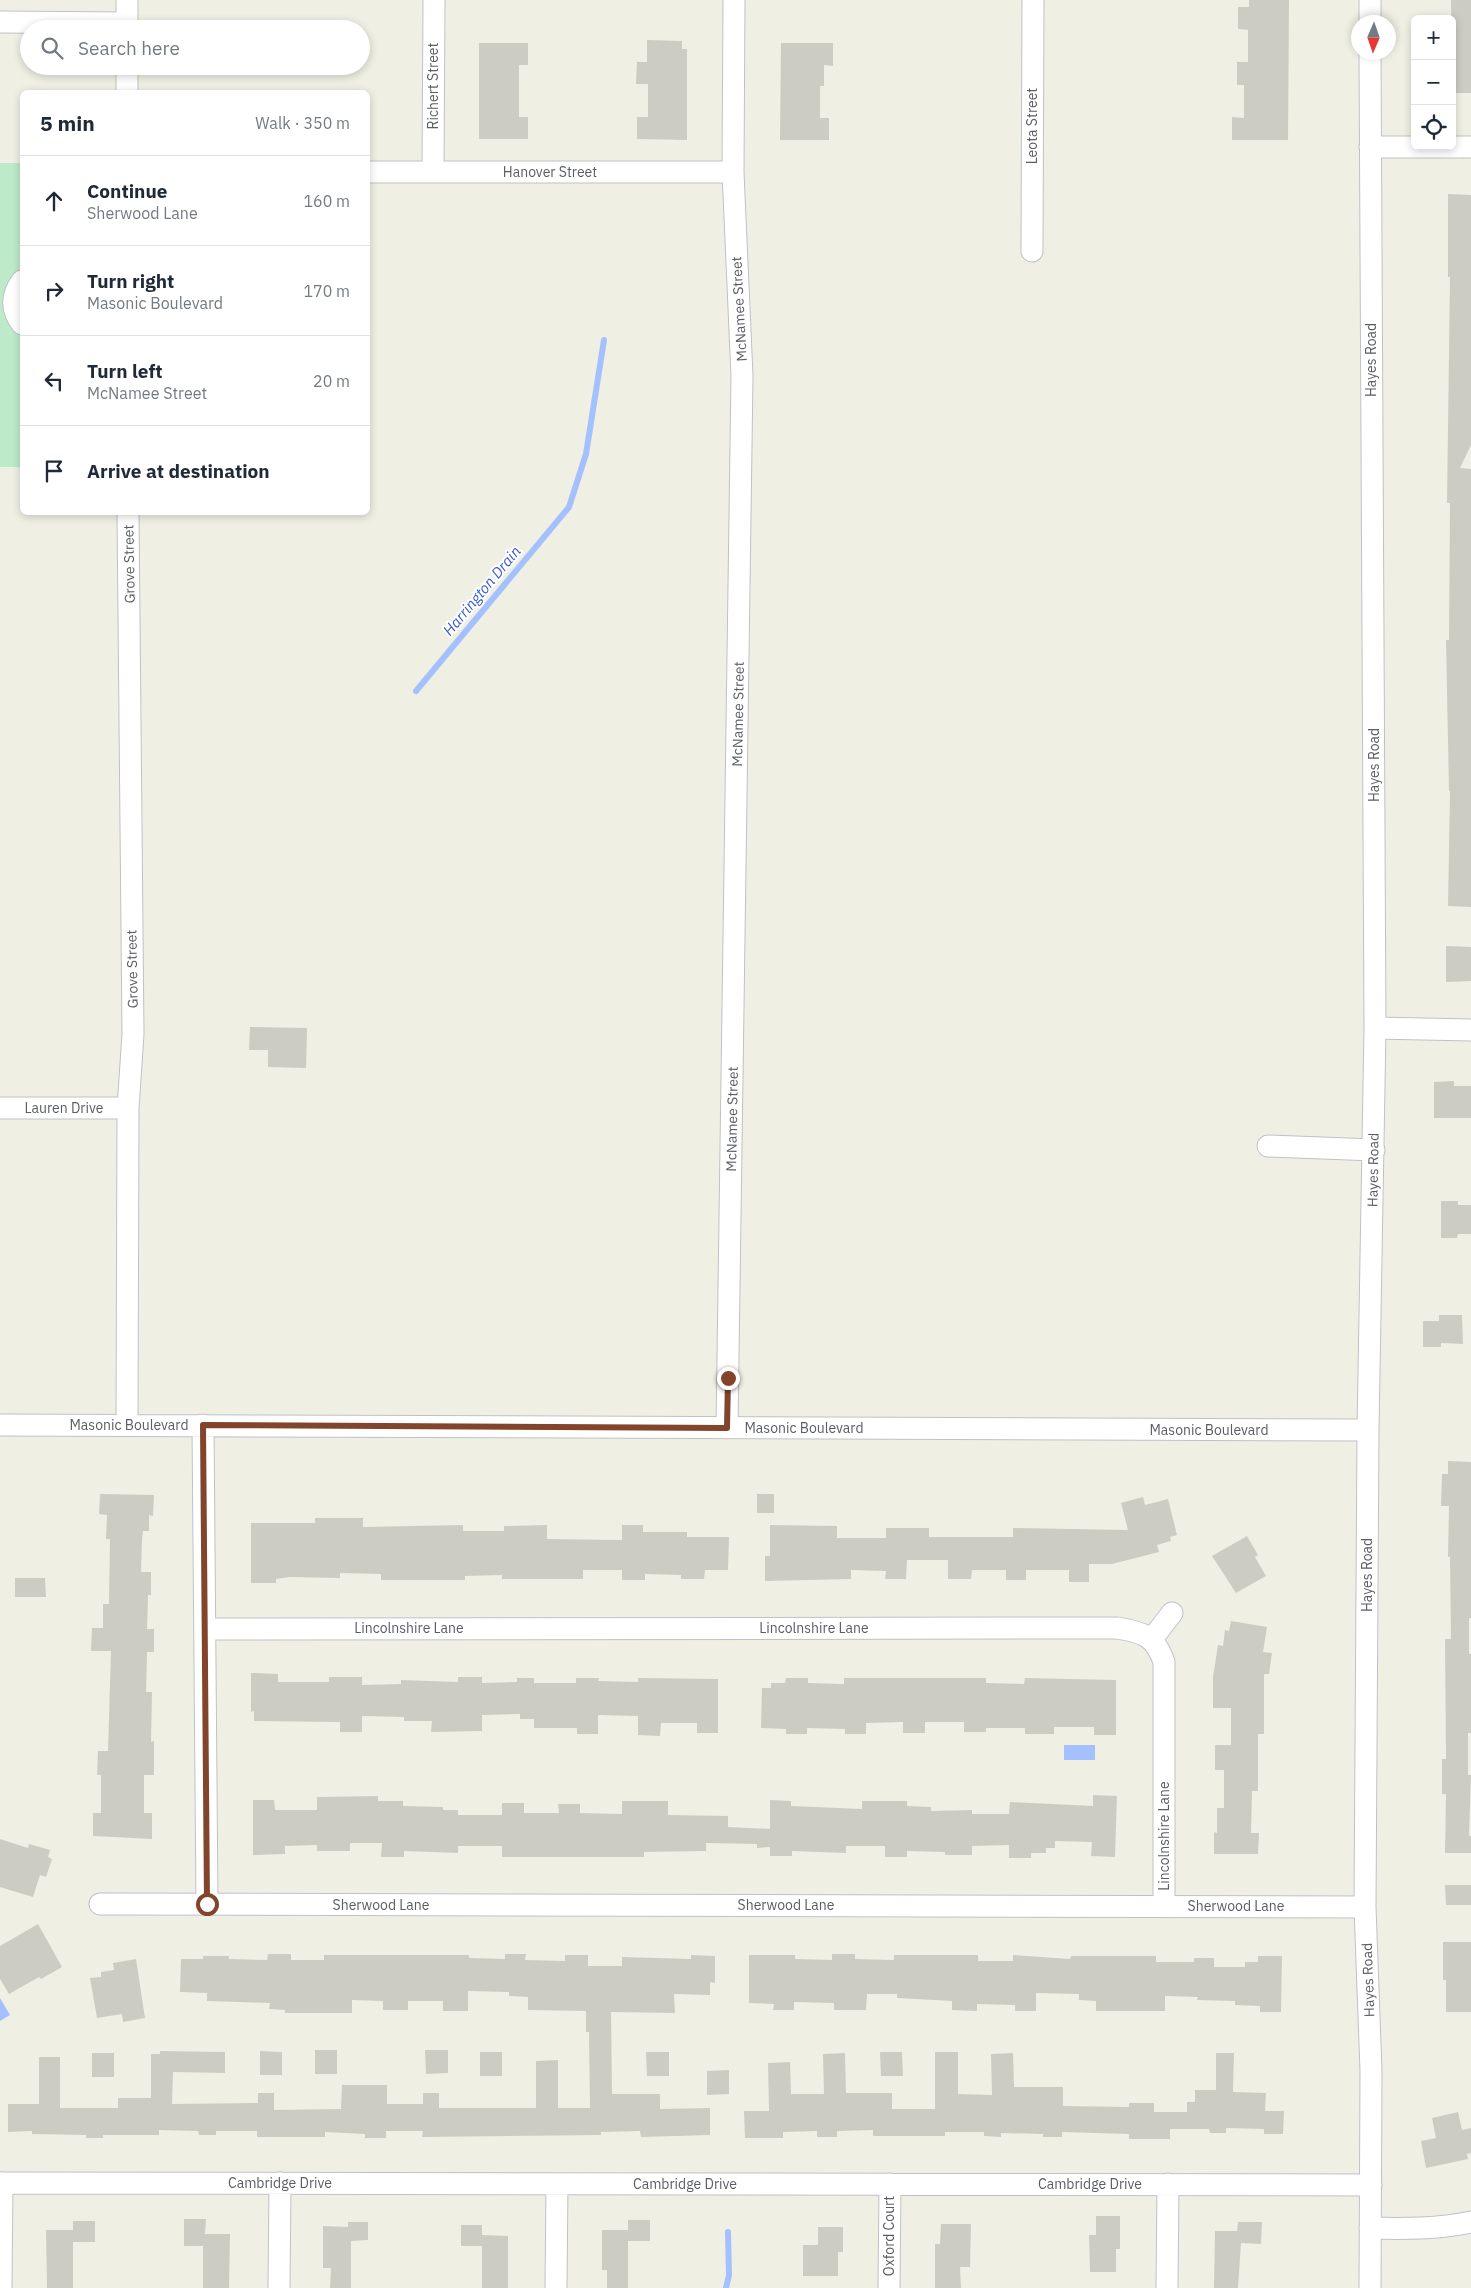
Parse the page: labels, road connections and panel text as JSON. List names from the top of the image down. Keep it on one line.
{"streets":{"street":["Richert Street","Leota Street","Hanover Street","McNamee Street","Hayes Road","Grove Street","Lauren Drive","Masonic Boulevard","Lincolnshire Lane","Sherwood Lane","Cambridge Drive","Oxford Court"]},"crossings":[["Richert Street","Hanover Street"],["Hanover Street","McNamee Street"],["McNamee Street","Masonic Boulevard"],["Hayes Road","Masonic Boulevard"],["Hayes Road","Sherwood Lane"],["Hayes Road","Cambridge Drive"],["Grove Street","Lauren Drive"],["Grove Street","Masonic Boulevard"],["Lincolnshire Lane","Sherwood Lane"],["Cambridge Drive","Oxford Court"]],"water":["Harrington Drain"],"north":"bottom","page":{"map_buttons":["+","−"],"search":"Search here","heading":["5 min","Walk · 350 m"],"list":[["Continue","Sherwood Lane","160 m"],["Turn right","Masonic Boulevard","170 m"],["Turn left","McNamee Street","20 m"],"Arrive at destination"]}}
